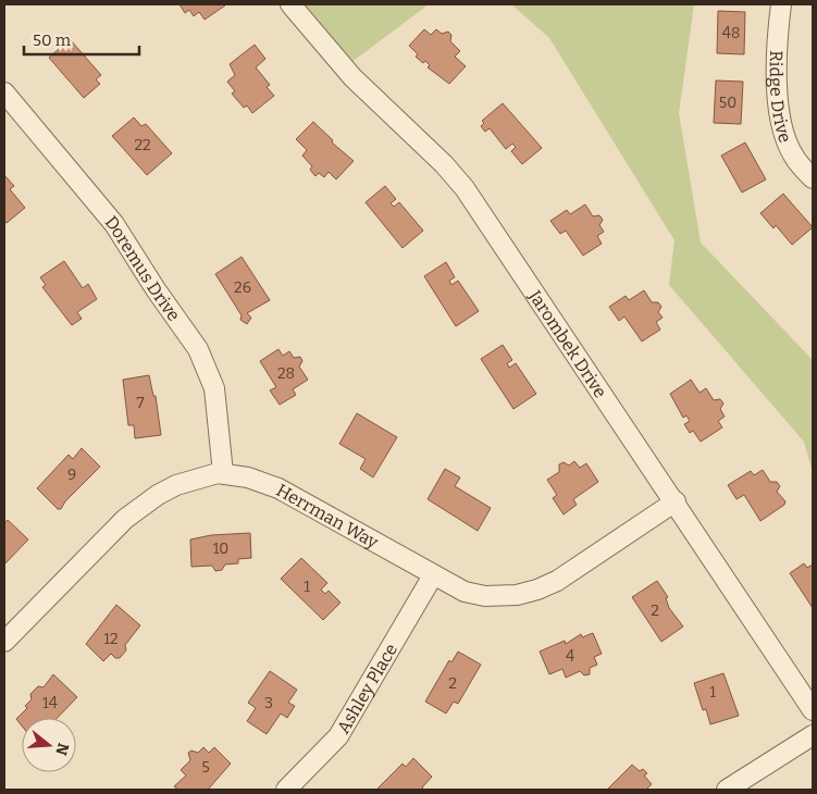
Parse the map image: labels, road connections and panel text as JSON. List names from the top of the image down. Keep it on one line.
{"streets":{"street":["Ridge Drive","Doremus Drive","Jarombek Drive","Herrman Way","Ashley Place"]},"crossings":[["Doremus Drive","Herrman Way"],["Jarombek Drive","Herrman Way"],["Herrman Way","Ashley Place"]],"house_numbers":["48","50","22","26","28","7","9","10","1","2","12","4","2","1","14","3","5"],"scale_bar":"50 m","north":"right"}
